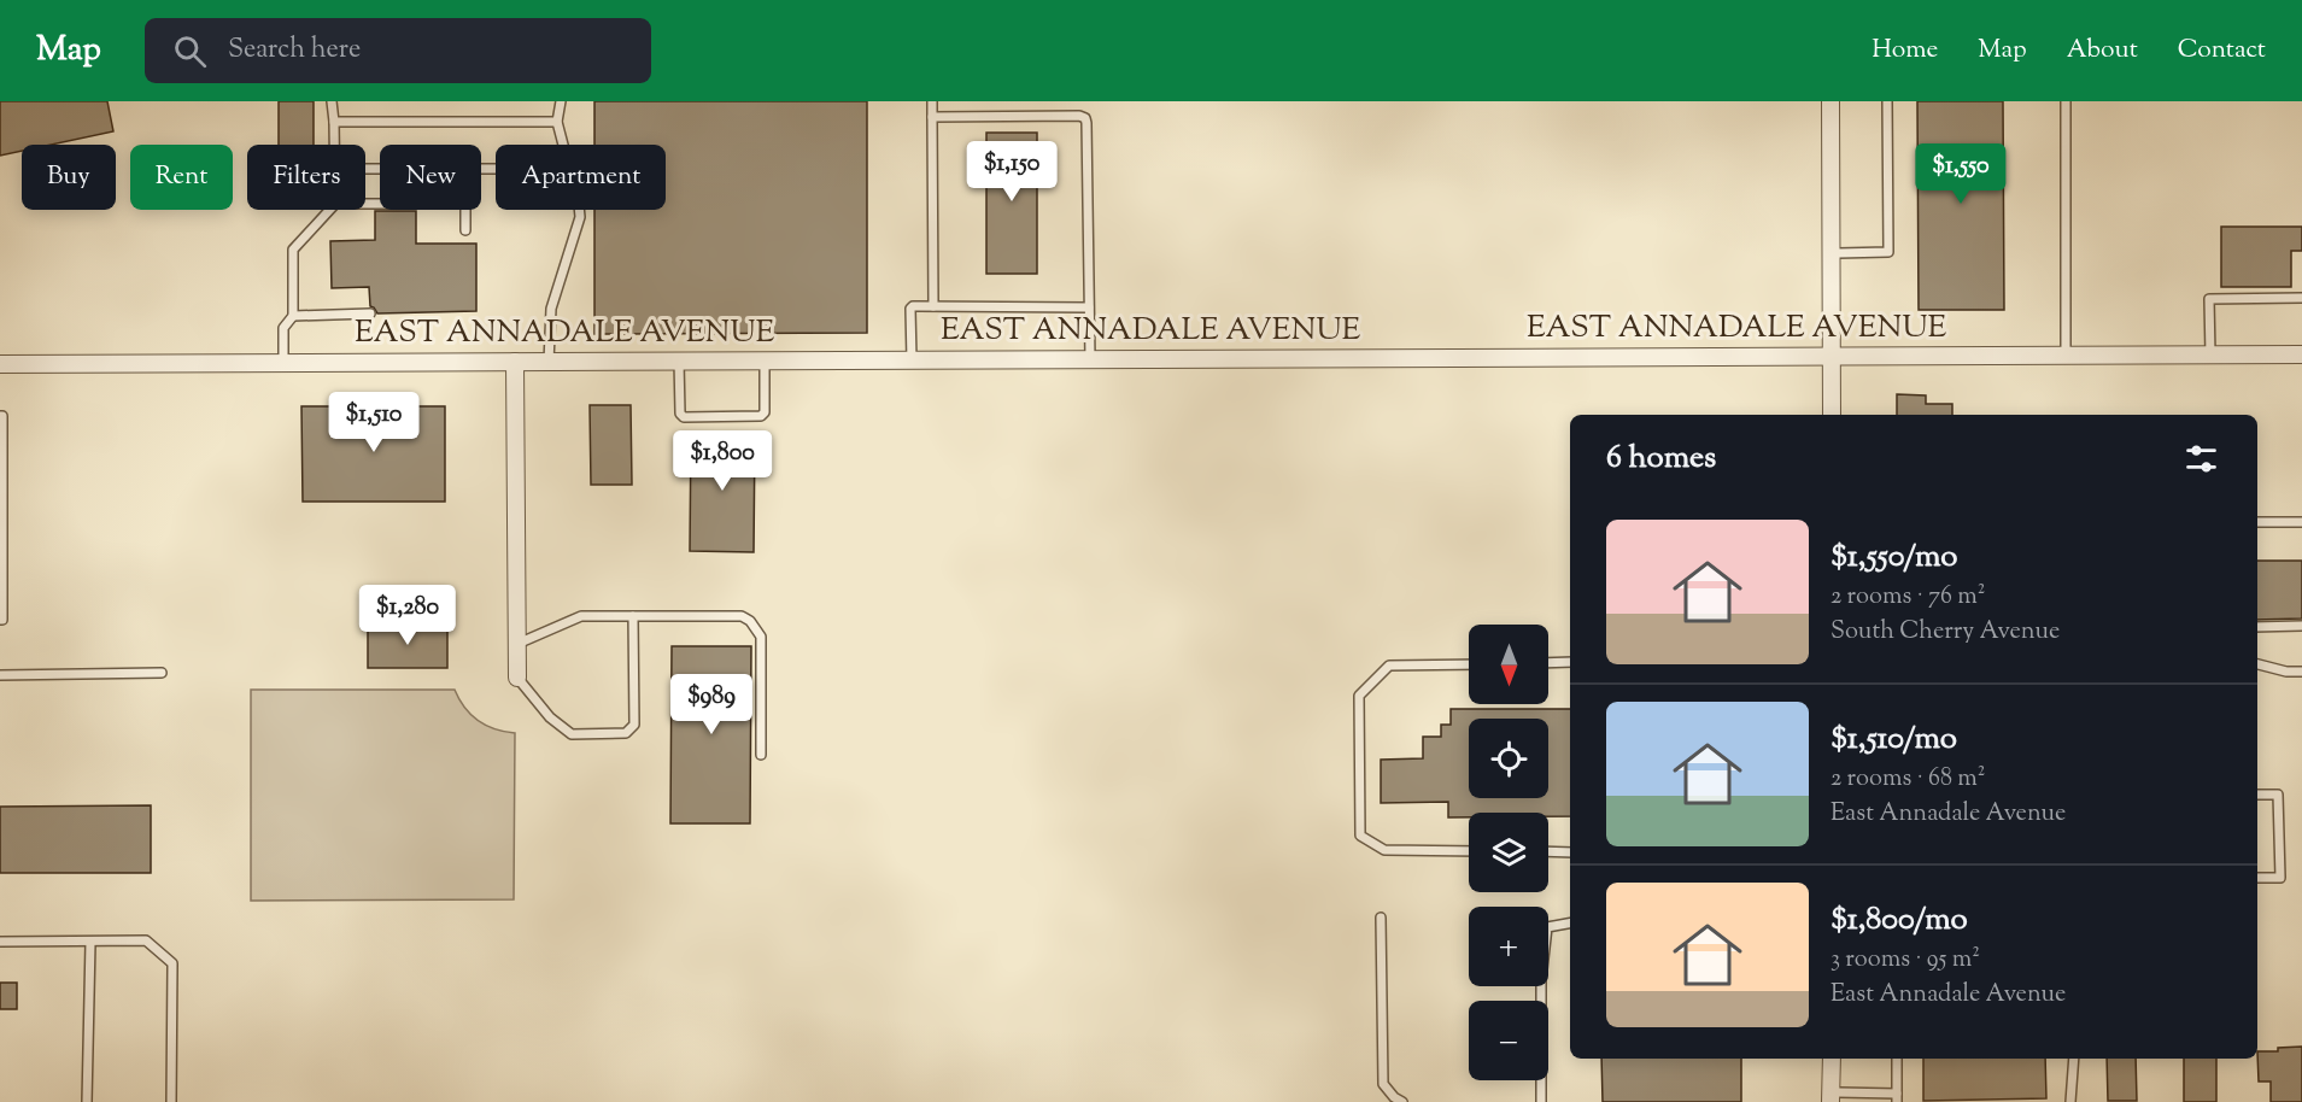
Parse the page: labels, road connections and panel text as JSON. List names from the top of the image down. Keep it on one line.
{"streets":{"street":["EAST ANNADALE AVENUE"]},"north":"bottom","page":{"header":"Map","search":"Search here","nav":["Home","Map","About","Contact"],"price":["$1,150","$1,550","$1,510","$1,800","$1,280","$989"],"chip":["Buy","Rent","Filters","New","Apartment"],"heading":"6 homes","list":[{"name":"$1,550/mo","note":"2 rooms · 76 m² · South Cherry Avenue"},{"name":"$1,510/mo","note":"2 rooms · 68 m² · East Annadale Avenue"},{"name":"$1,800/mo","note":"3 rooms · 95 m² · East Annadale Avenue"}],"map_buttons":["+","−"]}}
